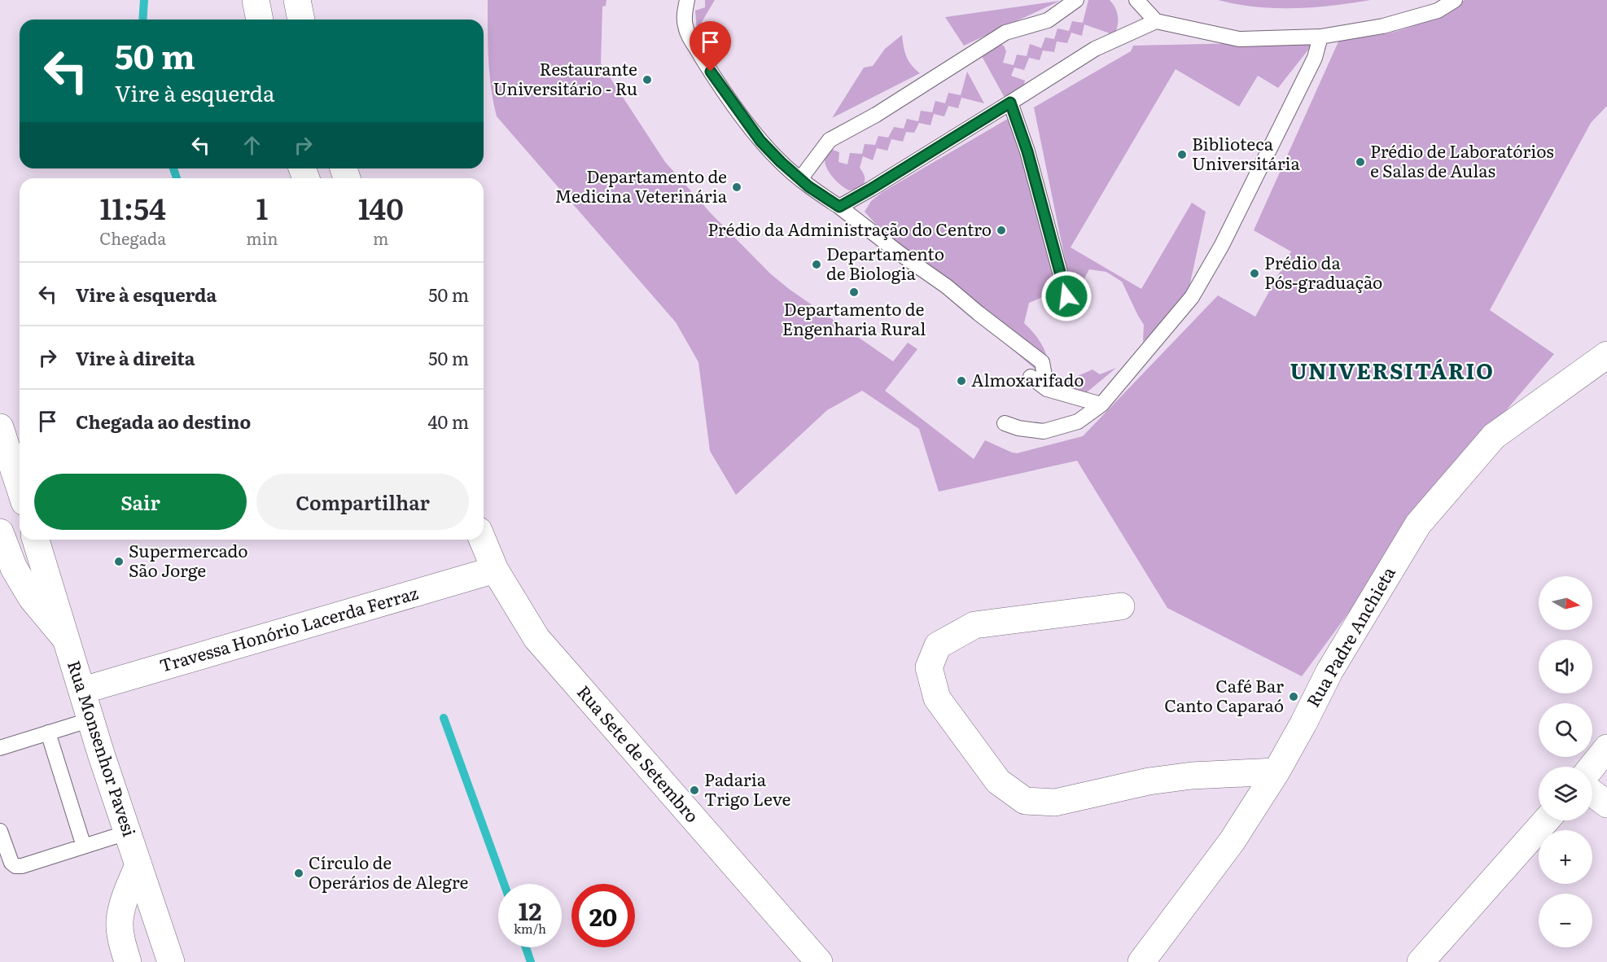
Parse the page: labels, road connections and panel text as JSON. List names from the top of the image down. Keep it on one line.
{"streets":{"main road":["Travessa Honório Lacerda Ferraz","Rua Padre Anchieta","Rua Monsenhor Pavesi","Rua Sete de Setembro"]},"crossings":[["Travessa Honório Lacerda Ferraz","Rua Monsenhor Pavesi"],["Travessa Honório Lacerda Ferraz","Rua Sete de Setembro"]],"districts":["UNIVERSITÁRIO"],"places":["Restaurante Universitário - Ru","Biblioteca Universitária","Prédio de Laboratórios e Salas de Aulas","Departamento de Medicina Veterinária","Prédio da Administração do Centro","Departamento de Biologia","Prédio da Pós-graduação","Departamento de Engenharia Rural","Almoxarifado","Supermercado São Jorge","Café Bar Canto Caparaó","Padaria Trigo Leve","Círculo de Operários de Alegre"],"north":"right","page":{"turn":["50 m","Vire à esquerda"],"eta":["11:54","Chegada","1","min","140","m"],"list":[{"name":"Vire à esquerda","value":"50 m"},{"name":"Vire à direita","value":"50 m"},{"name":"Chegada ao destino","value":"40 m"}],"buttons":["Sair","Compartilhar"],"map_buttons":["+","−"],"speed":"12 km/h","limit":"20"}}
